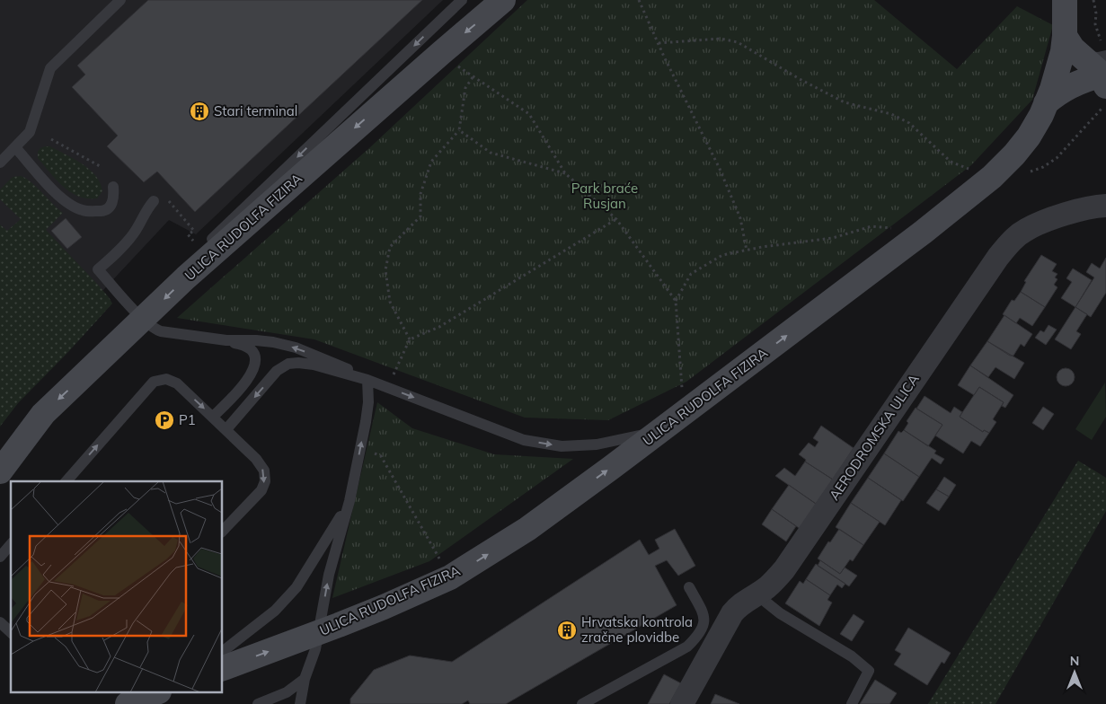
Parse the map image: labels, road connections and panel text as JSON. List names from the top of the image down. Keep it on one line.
{"streets":{"street":["ULICA RUDOLFA FIZIRA","AERODROMSKA ULICA"]},"parks":["Park braće Rusjan"],"places":{"building":["Stari terminal","Hrvatska kontrola zračne plovidbe"],"parking":["P1"]},"north":"top"}
